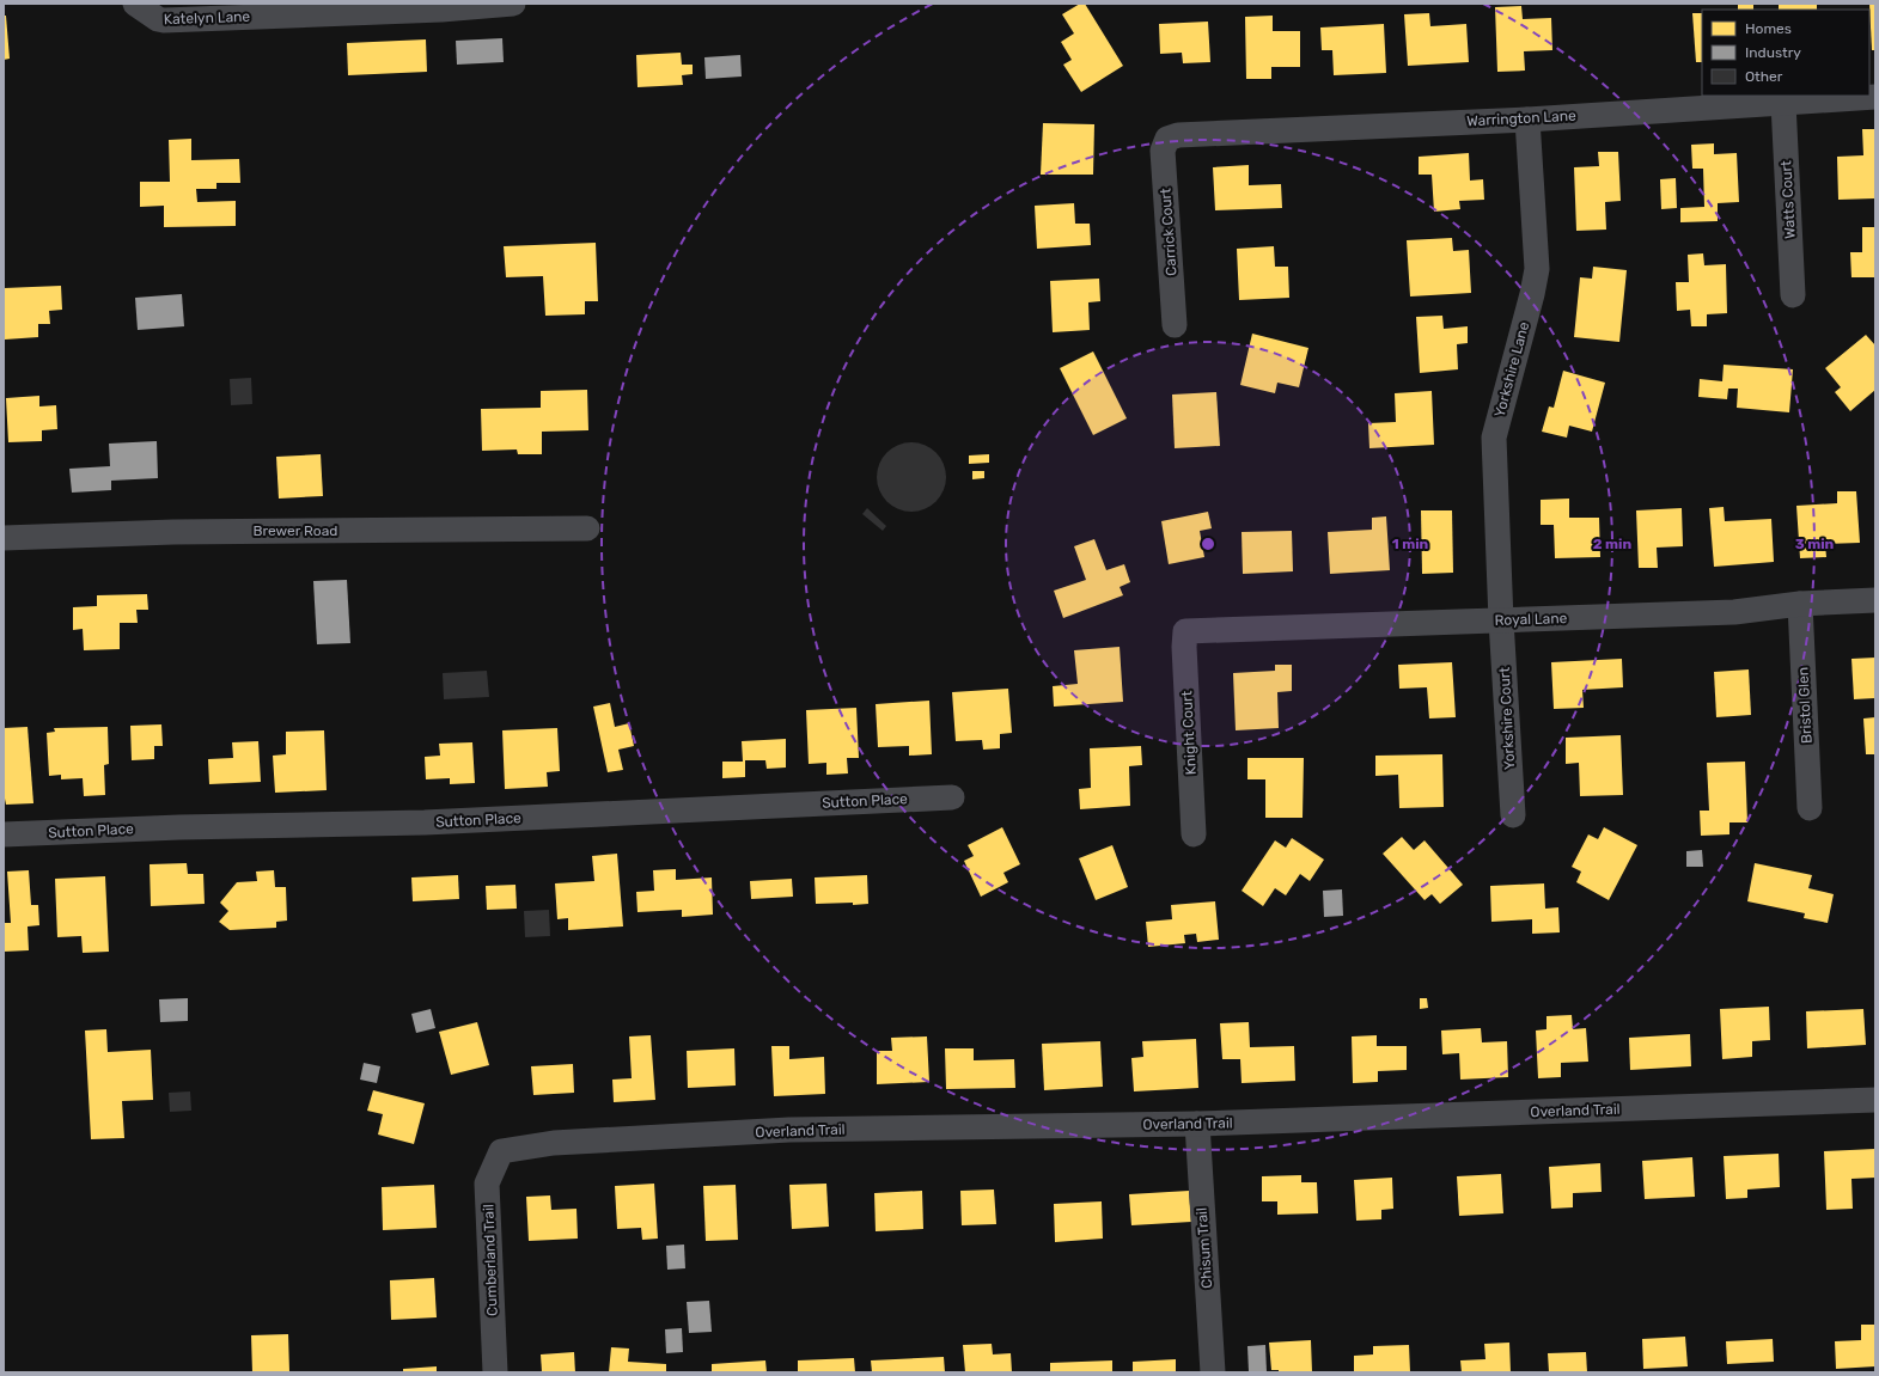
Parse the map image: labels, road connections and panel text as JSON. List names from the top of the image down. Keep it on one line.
{"streets":{"street":["Katelyn Lane","Warrington Lane","Watts Court","Carrick Court","Yorkshire Lane","Brewer Road","Royal Lane","Bristol Glen","Yorkshire Court","Knight Court","Sutton Place","Overland Trail","Chisum Trail","Cumberland Trail"]},"crossings":[["Warrington Lane","Watts Court"],["Warrington Lane","Carrick Court"],["Warrington Lane","Yorkshire Lane"],["Yorkshire Lane","Royal Lane"],["Yorkshire Lane","Yorkshire Court"],["Royal Lane","Bristol Glen"],["Royal Lane","Yorkshire Court"],["Royal Lane","Knight Court"],["Overland Trail","Chisum Trail"],["Overland Trail","Cumberland Trail"]],"legend":["Homes","Industry","Other"],"rings":["1 min","2 min","3 min"]}
